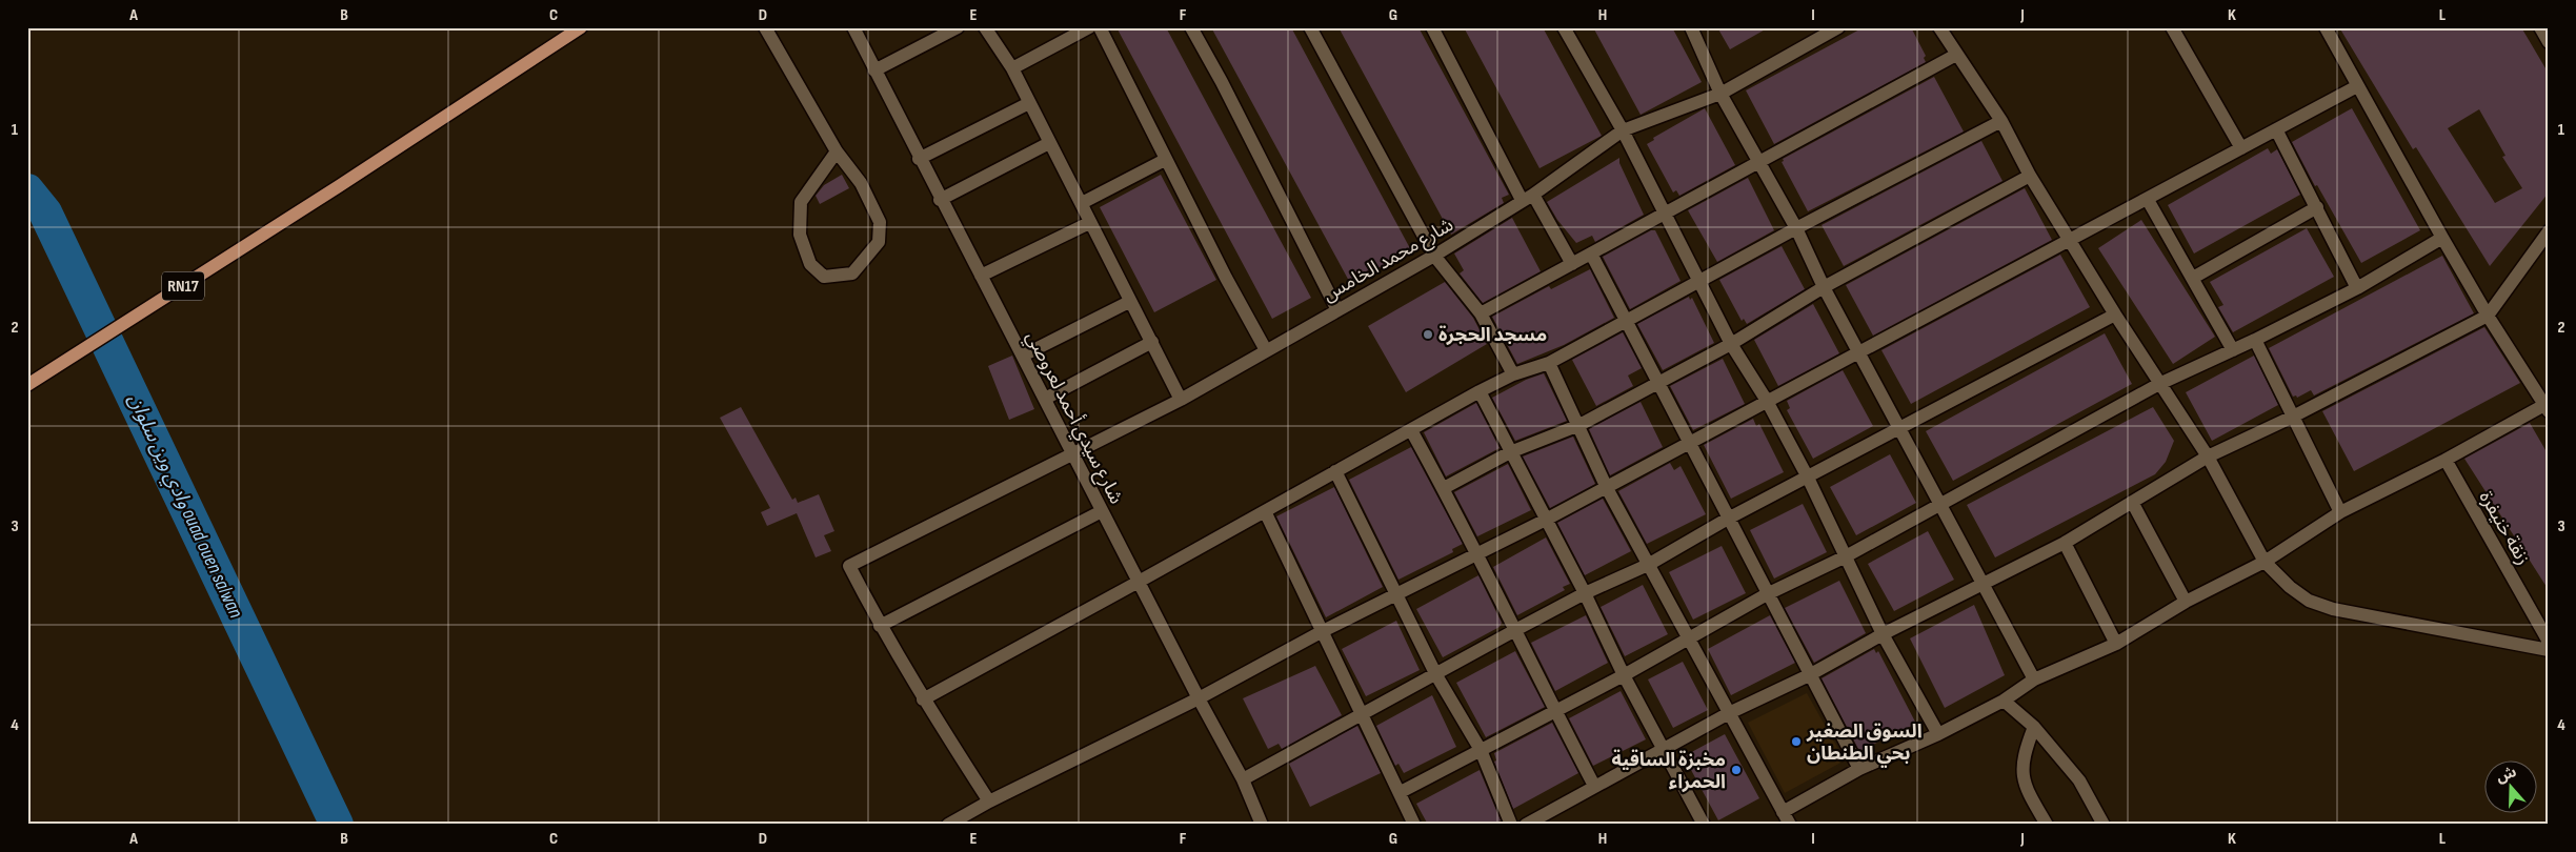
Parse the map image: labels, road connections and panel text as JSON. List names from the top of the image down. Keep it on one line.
{"streets":{"main road":["RN17"],"street":["شارع محمد الخامس","شارع سيدي أحمد لعروصي","زنقة خنيفرة"]},"crossings":[["شارع محمد الخامس","شارع سيدي أحمد لعروصي"]],"water":["وادي وين سلوان ouad ouen salwan"],"places":["مسجد الحجرة","السوق الصغير بحي الطنطان","مخبزة الساقية الحمراء"],"north":"top","grid":{"columns":["A","B","C","D","E","F","G","H","I","J","K","L"],"rows":["1","2","3","4"]}}
